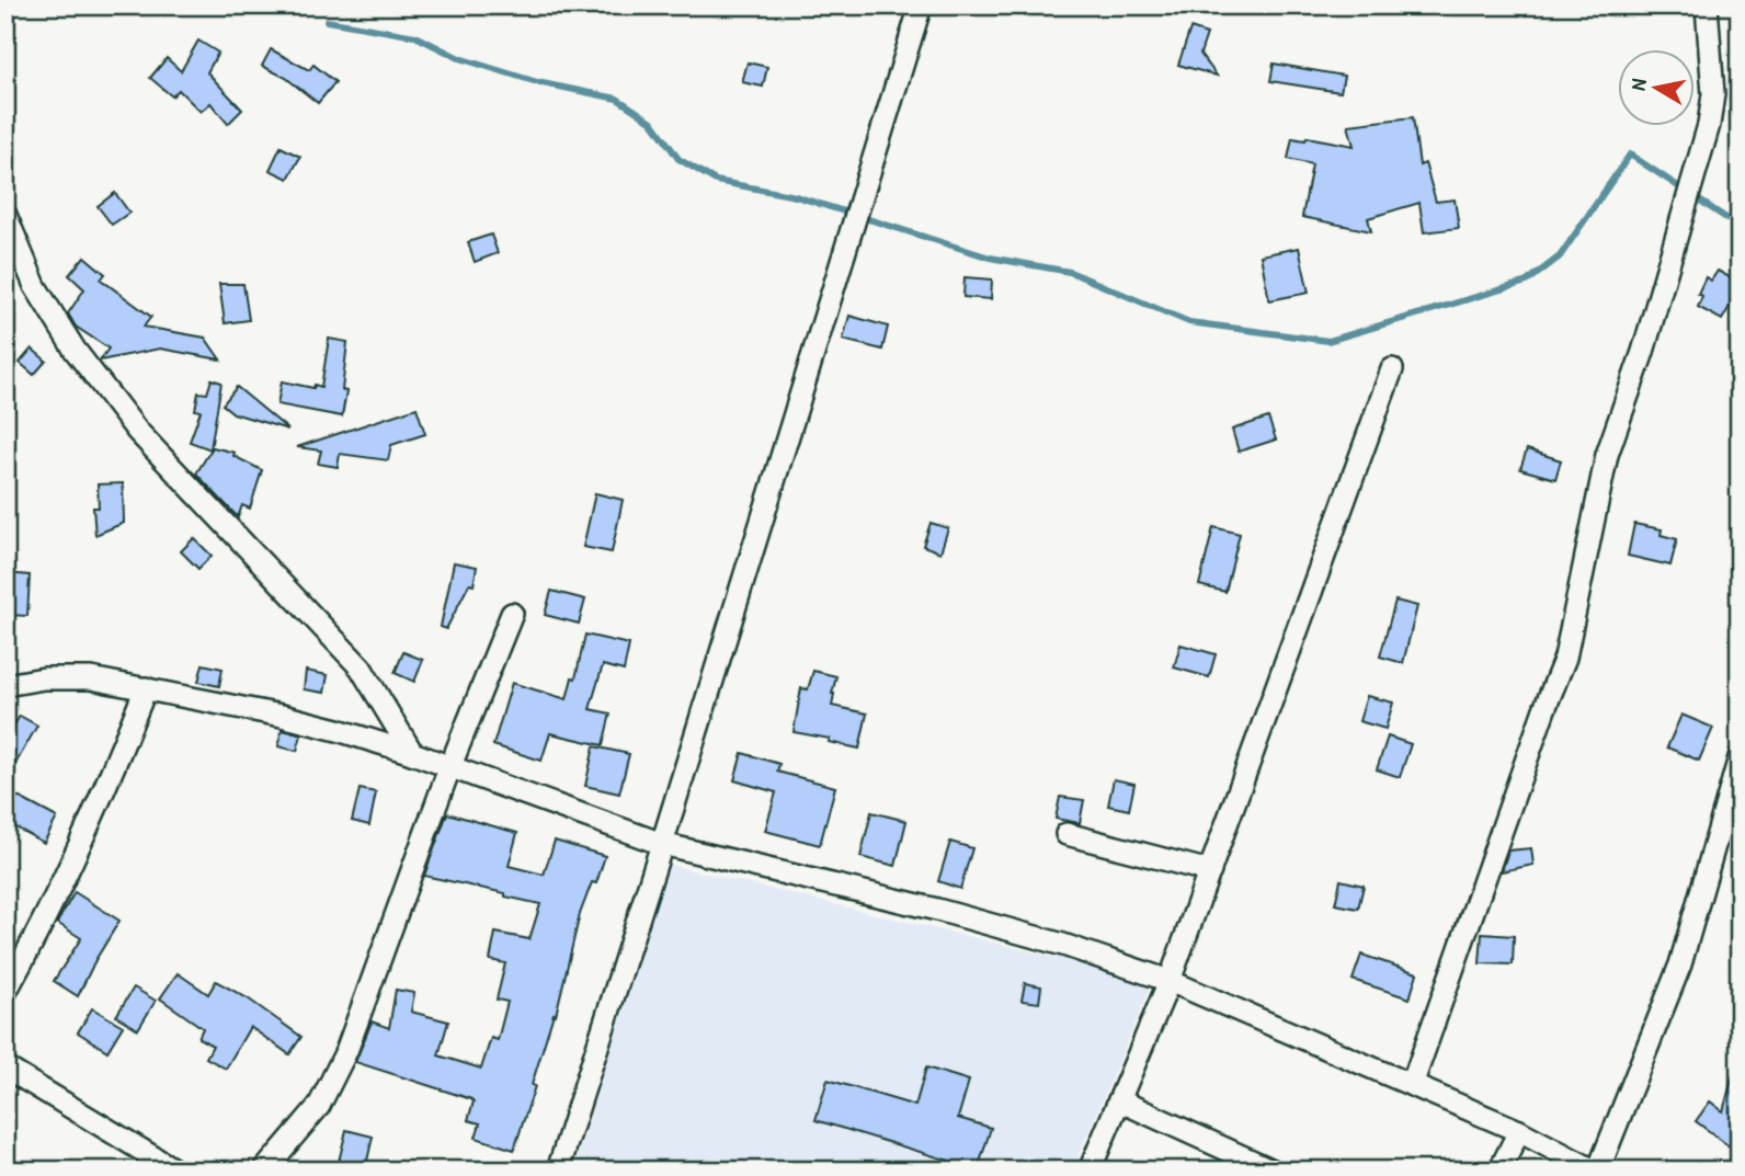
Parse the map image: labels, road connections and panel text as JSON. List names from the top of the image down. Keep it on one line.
{"north":"left"}
